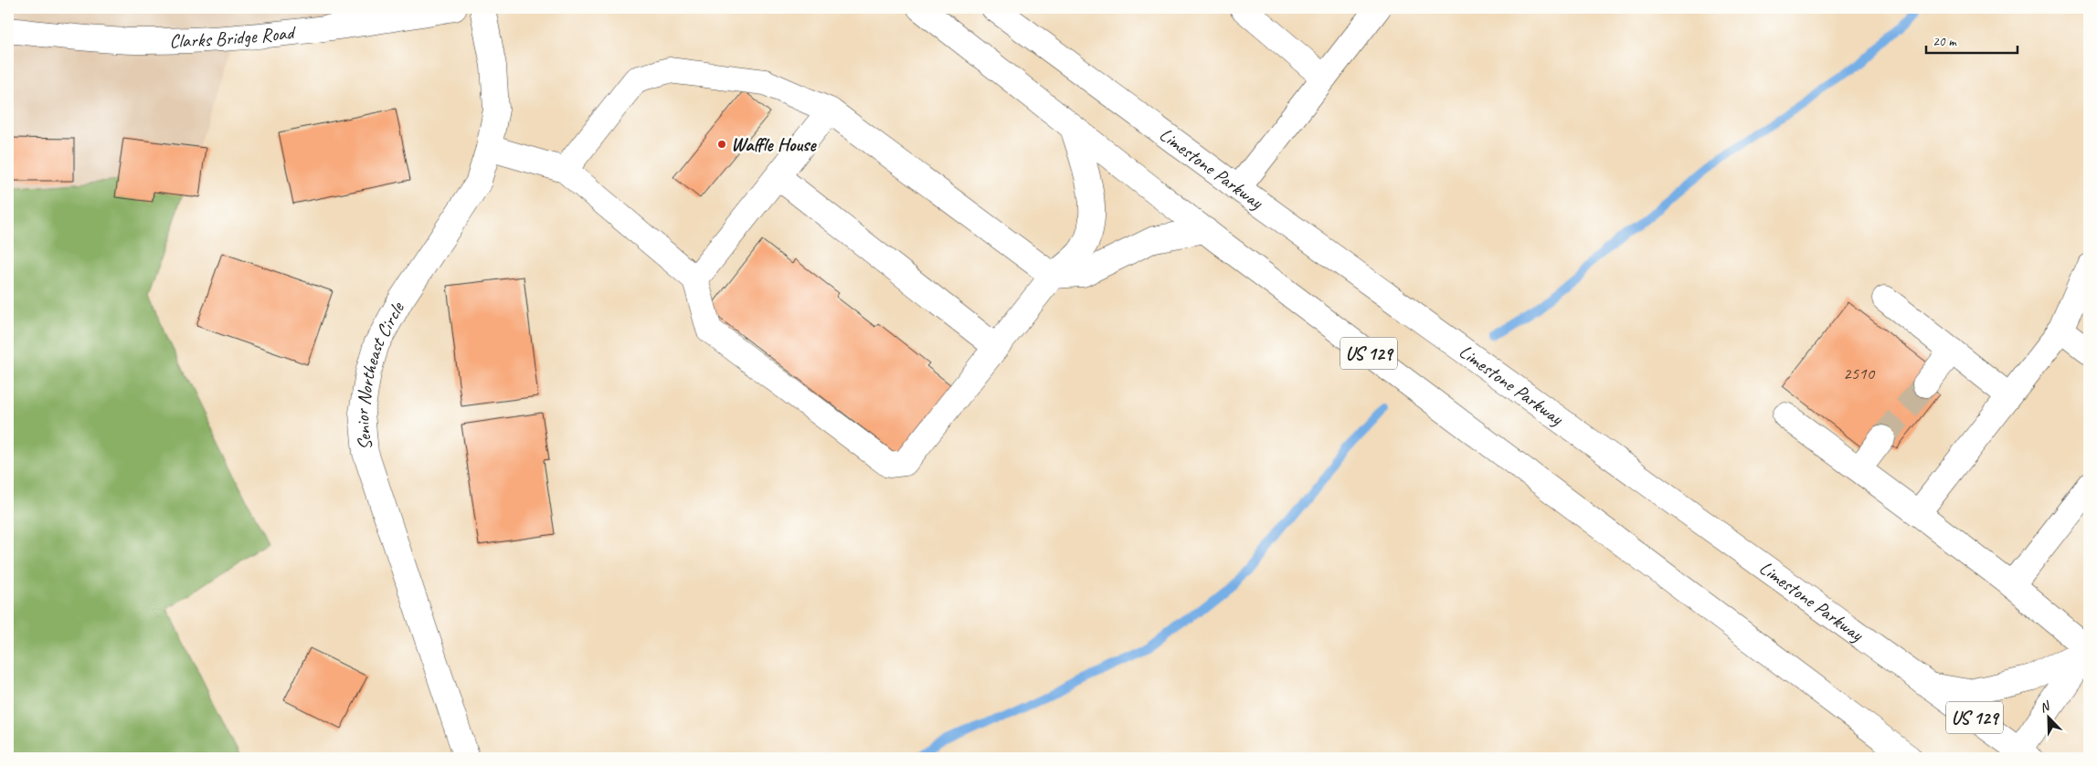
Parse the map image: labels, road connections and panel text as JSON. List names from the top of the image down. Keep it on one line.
{"streets":{"main road":["Clarks Bridge Road","Limestone Parkway","US 129","Senior Northeast Circle"]},"places":["Waffle House"],"house_numbers":["2510"],"scale_bar":"20 m","north":"top left"}
